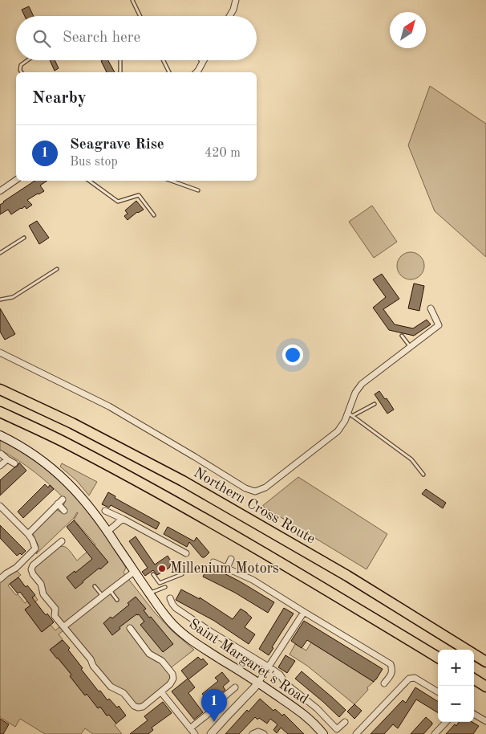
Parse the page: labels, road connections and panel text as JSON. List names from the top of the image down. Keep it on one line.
{"streets":{"highway":["Northern Cross Route"],"main road":["Saint Margaret's Road"]},"places":["Millenium Motors"],"north":"top right","page":{"search":"Search here","heading":"Nearby","list":[{"mark":"1","name":"Seagrave Rise","note":"Bus stop","value":"420 m"}],"map_buttons":["+","−"],"pins":"1"}}
